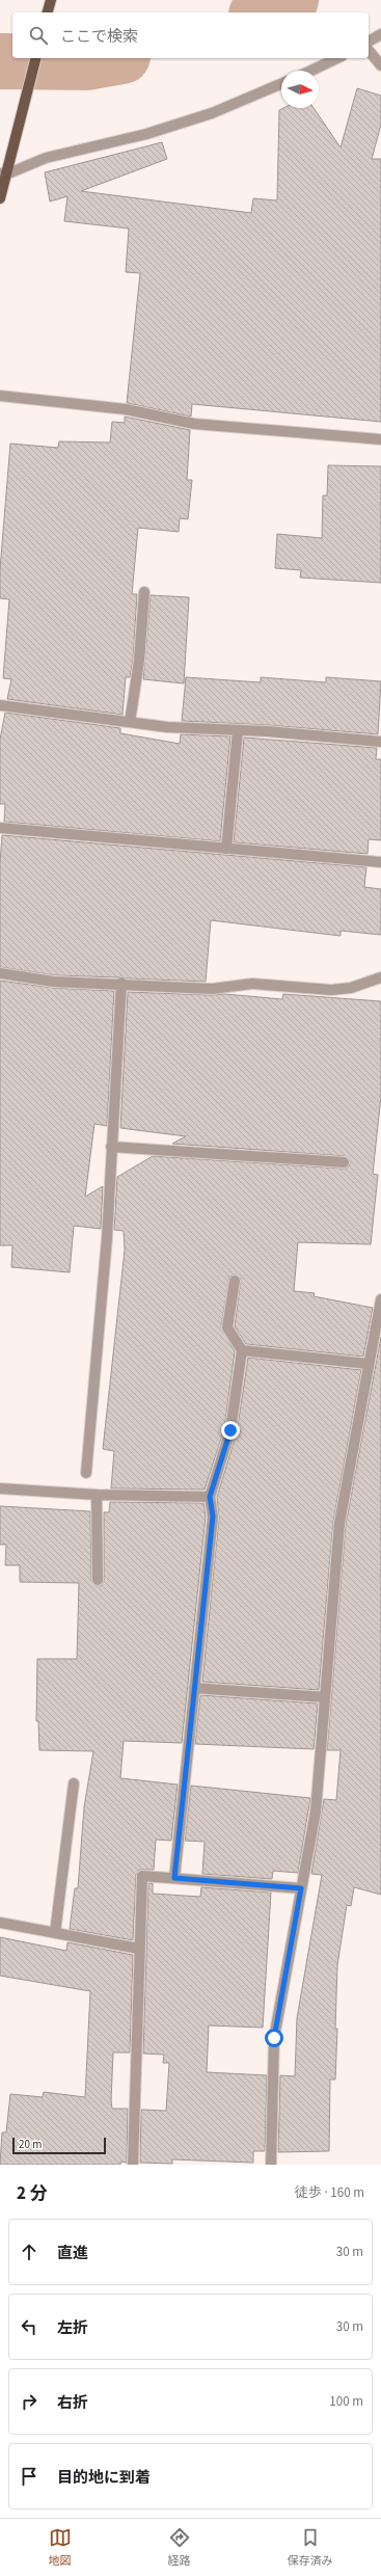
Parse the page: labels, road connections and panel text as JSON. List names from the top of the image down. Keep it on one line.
{"scale_bar":"20 m","north":"right","page":{"search":"ここで検索","scale":"20 m","heading":["2 分","徒歩 · 160 m"],"list":[["直進","30 m"],["左折","30 m"],["右折","100 m"],"目的地に到着"],"nav":["地図","経路","保存済み"]}}
